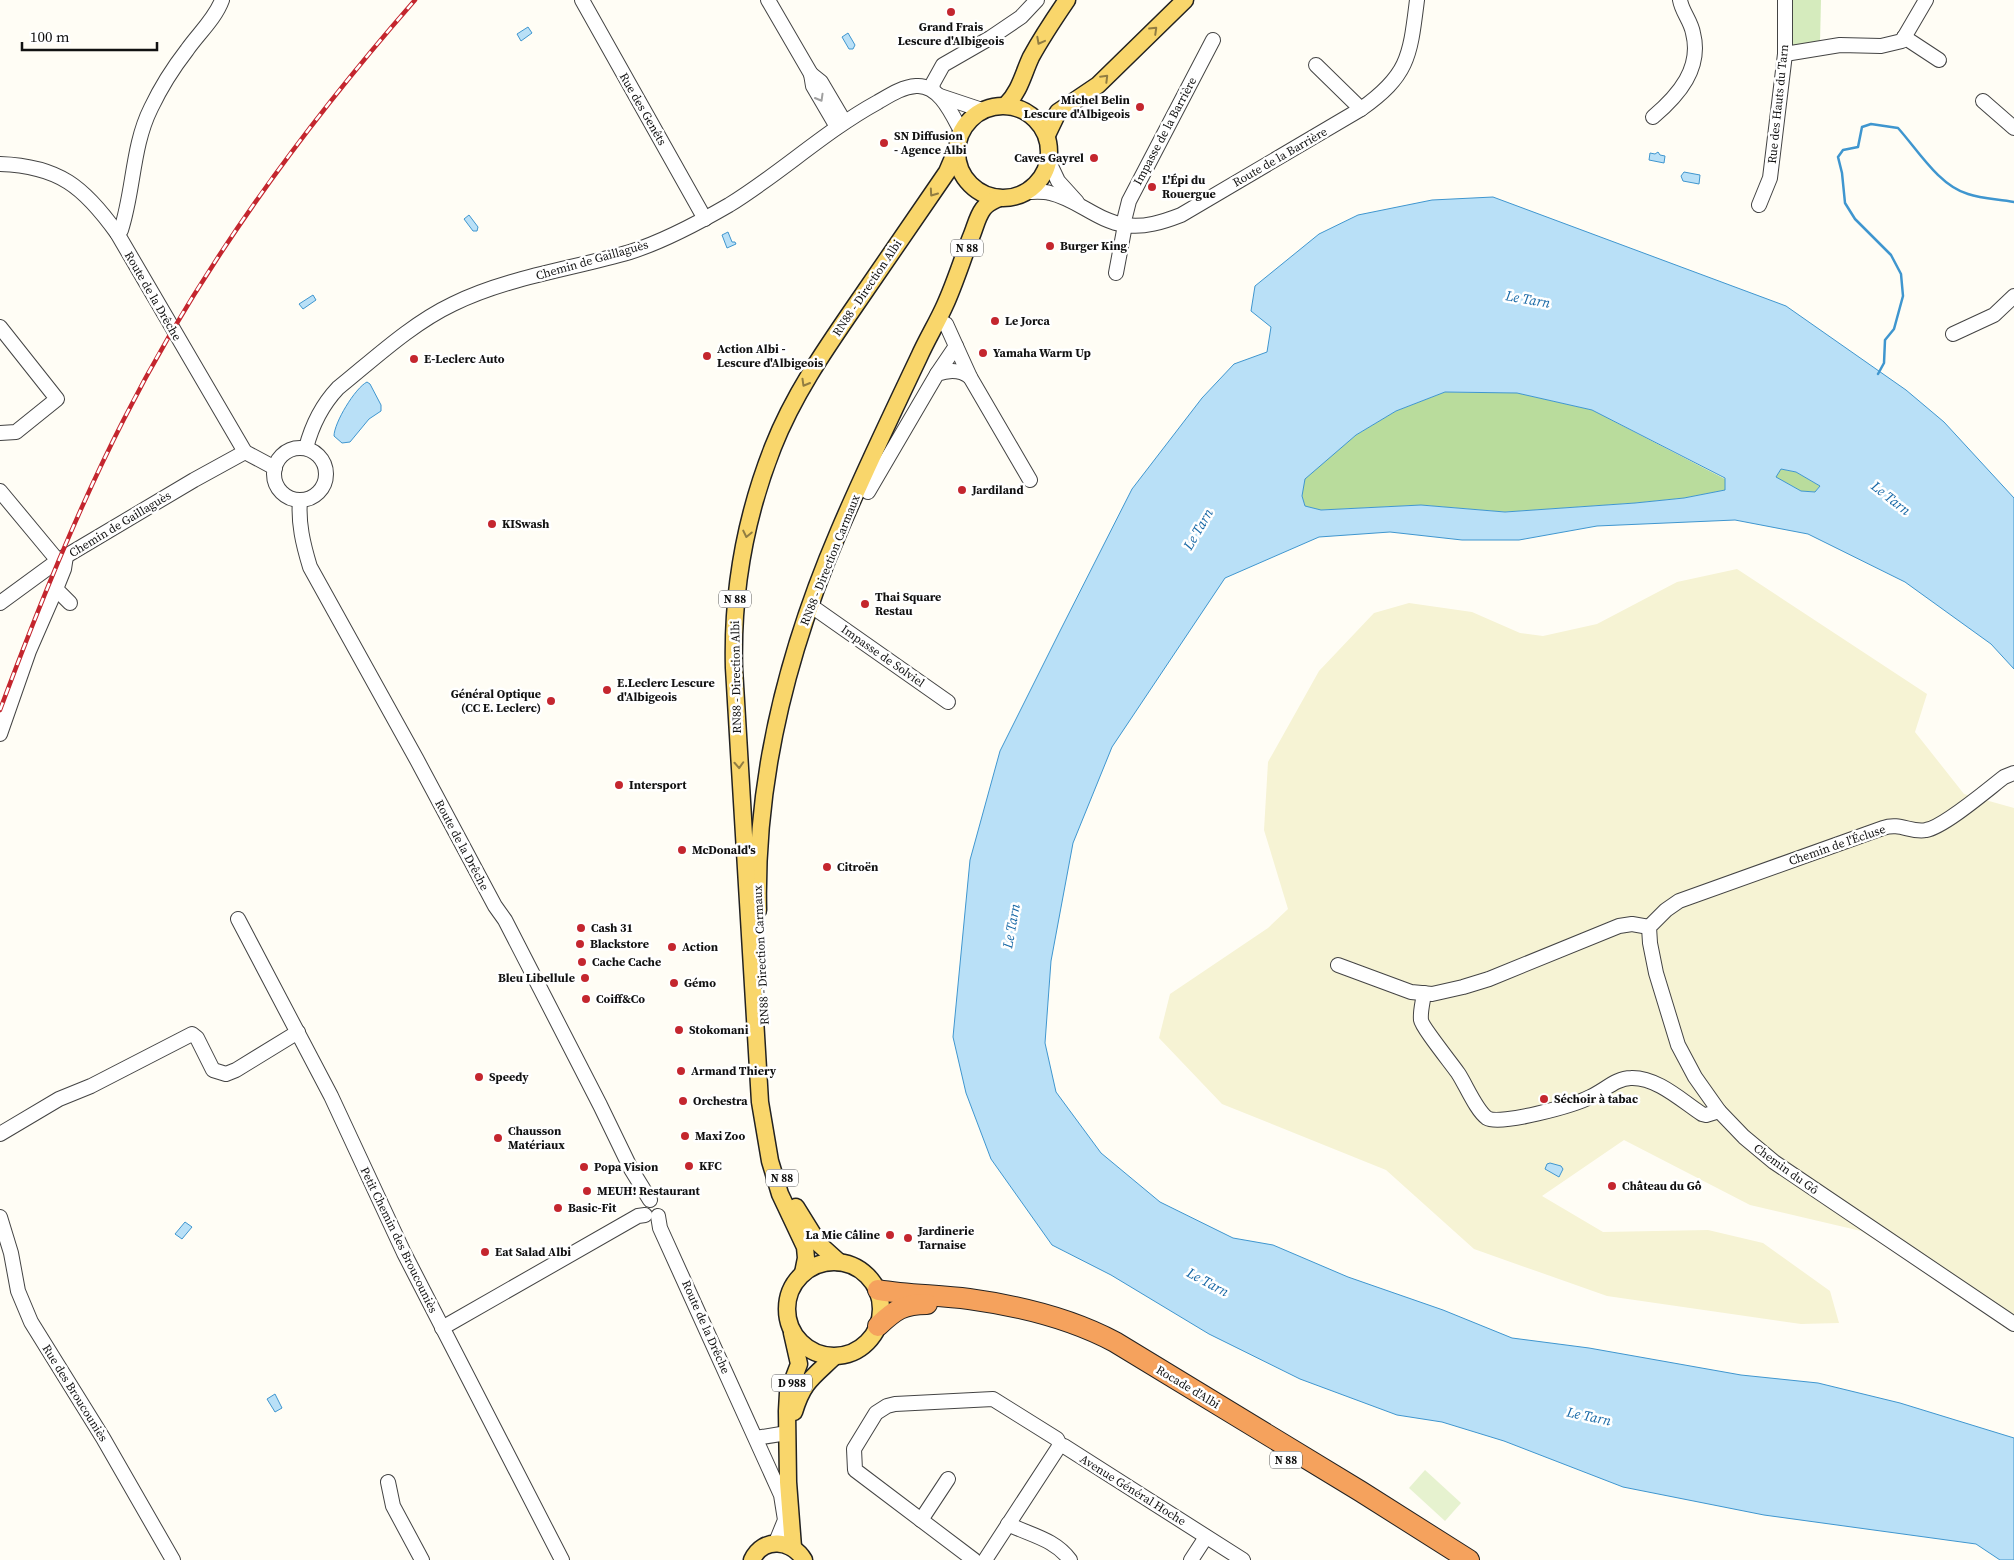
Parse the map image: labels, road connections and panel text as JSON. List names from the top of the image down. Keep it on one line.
{"streets":{"highway":["N 88","Rocade d'Albi"],"main road":["RN88 - Direction Albi","RN88 - Direction Carmaux","D 988"],"street":["Rue des Hauts du Tarn","Rue des Genêts","Impasse de la Barrière","Route de la Barrière","Chemin de Gaillaguès","Route de la Drêche","Impasse de Solviel","Chemin de l'Écluse","Chemin du Gô","Petit Chemin des Broucouniès","Rue des Broucouniès","Avenue Général Hoche"]},"crossings":[["Rue des Genêts","Chemin de Gaillaguès"],["Impasse de la Barrière","Route de la Barrière"],["Route de la Barrière","Chemin de Gaillaguès"],["Route de la Barrière","RN88 - Direction Albi"],["Route de la Barrière","RN88 - Direction Carmaux"],["Chemin de Gaillaguès","RN88 - Direction Albi"],["Chemin de Gaillaguès","Route de la Drêche"],["Chemin de Gaillaguès","RN88 - Direction Carmaux"],["RN88 - Direction Albi","RN88 - Direction Carmaux"],["RN88 - Direction Albi","D 988"],["RN88 - Direction Albi","Rocade d'Albi"],["RN88 - Direction Carmaux","D 988"],["RN88 - Direction Carmaux","Rocade d'Albi"],["Chemin de l'Écluse","Chemin du Gô"],["D 988","Rocade d'Albi"]],"water":["Le Tarn"],"places":["Grand Frais Lescure d'Albigeois","Michel Belin Lescure d'Albigeois","SN Diffusion - Agence Albi","Caves Gayrel","L'Épi du Rouergue","Burger King","Le Jorca","Yamaha Warm Up","Action Albi - Lescure d'Albigeois","E-Leclerc Auto","Jardiland","KISwash","Thai Square Restau","E.Leclerc Lescure d'Albigeois","Général Optique (CC E. Leclerc)","Intersport","McDonald's","Citroën","Cash 31","Blackstore","Action","Cache Cache","Bleu Libellule","Gémo","Coiff&Co","Stokomani","Armand Thiery","Speedy","Séchoir à tabac","Orchestra","Maxi Zoo","Chausson Matériaux","KFC","Popa Vision","Château du Gô","MEUH! Restaurant","Basic-Fit","La Mie Câline","Jardinerie Tarnaise","Eat Salad Albi"],"scale_bar":"100 m"}
